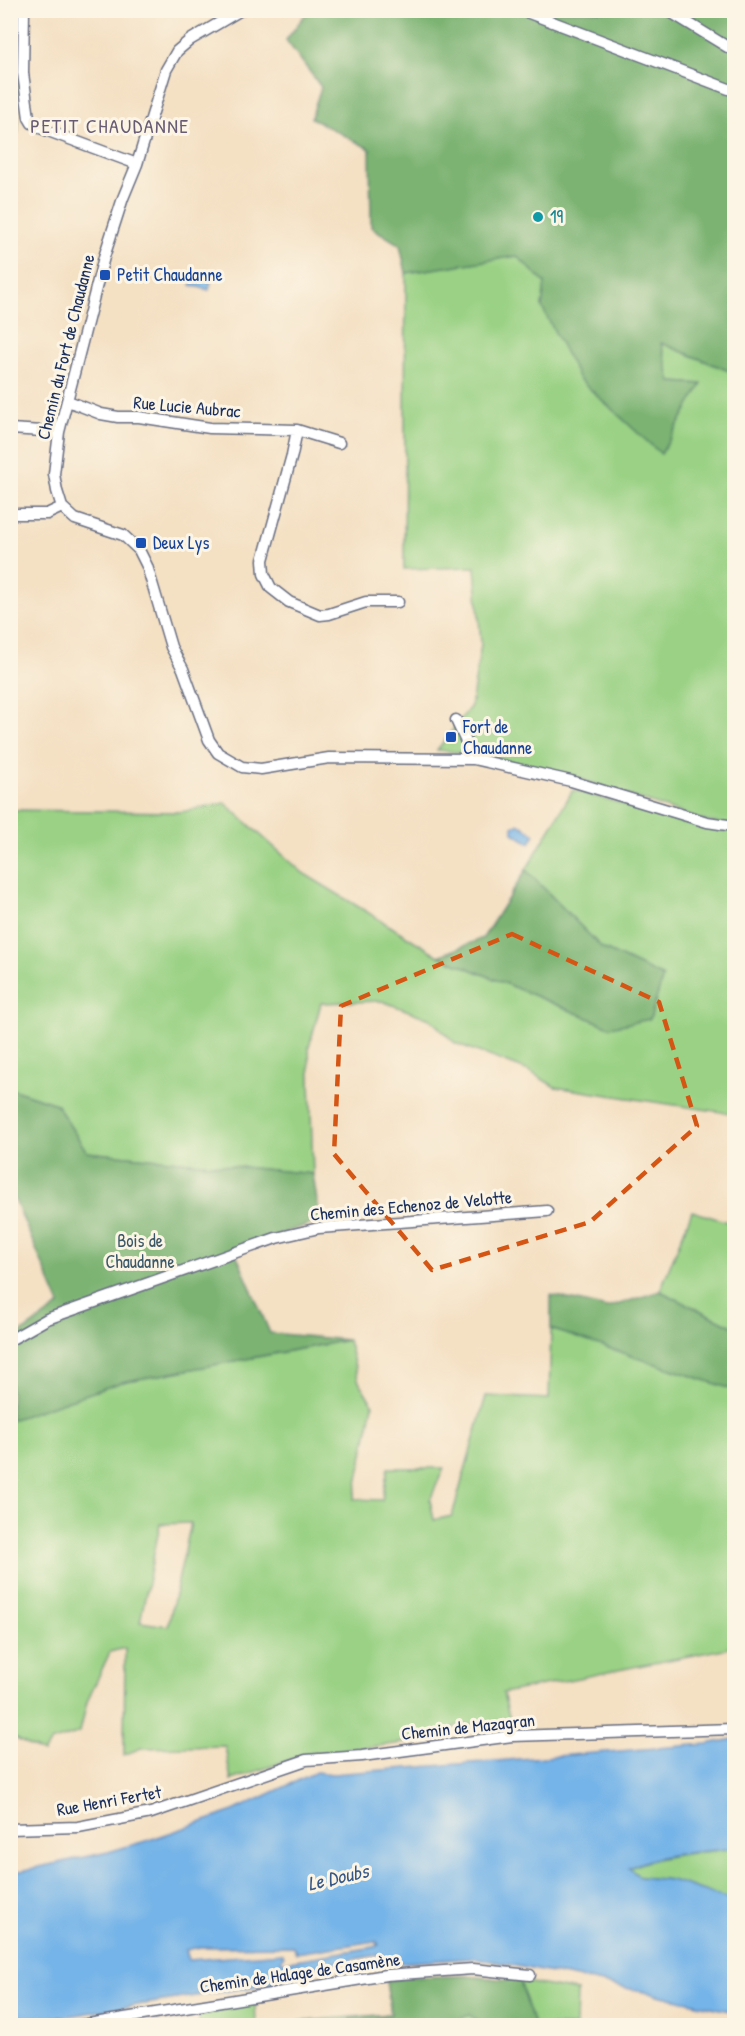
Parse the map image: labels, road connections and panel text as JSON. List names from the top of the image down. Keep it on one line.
{"streets":{"street":["Chemin du Fort de Chaudanne","Rue Lucie Aubrac","Chemin des Echenoz de Velotte","Chemin de Mazagran","Rue Henri Fertet","Chemin de Halage de Casamène"]},"crossings":[["Chemin du Fort de Chaudanne","Rue Lucie Aubrac"],["Chemin de Mazagran","Rue Henri Fertet"]],"districts":["PETIT CHAUDANNE"],"water":["Le Doubs"],"parks":["Bois de Chaudanne"],"places":{"other":["19"],"transit":["Petit Chaudanne","Deux Lys","Fort de Chaudanne"]}}
